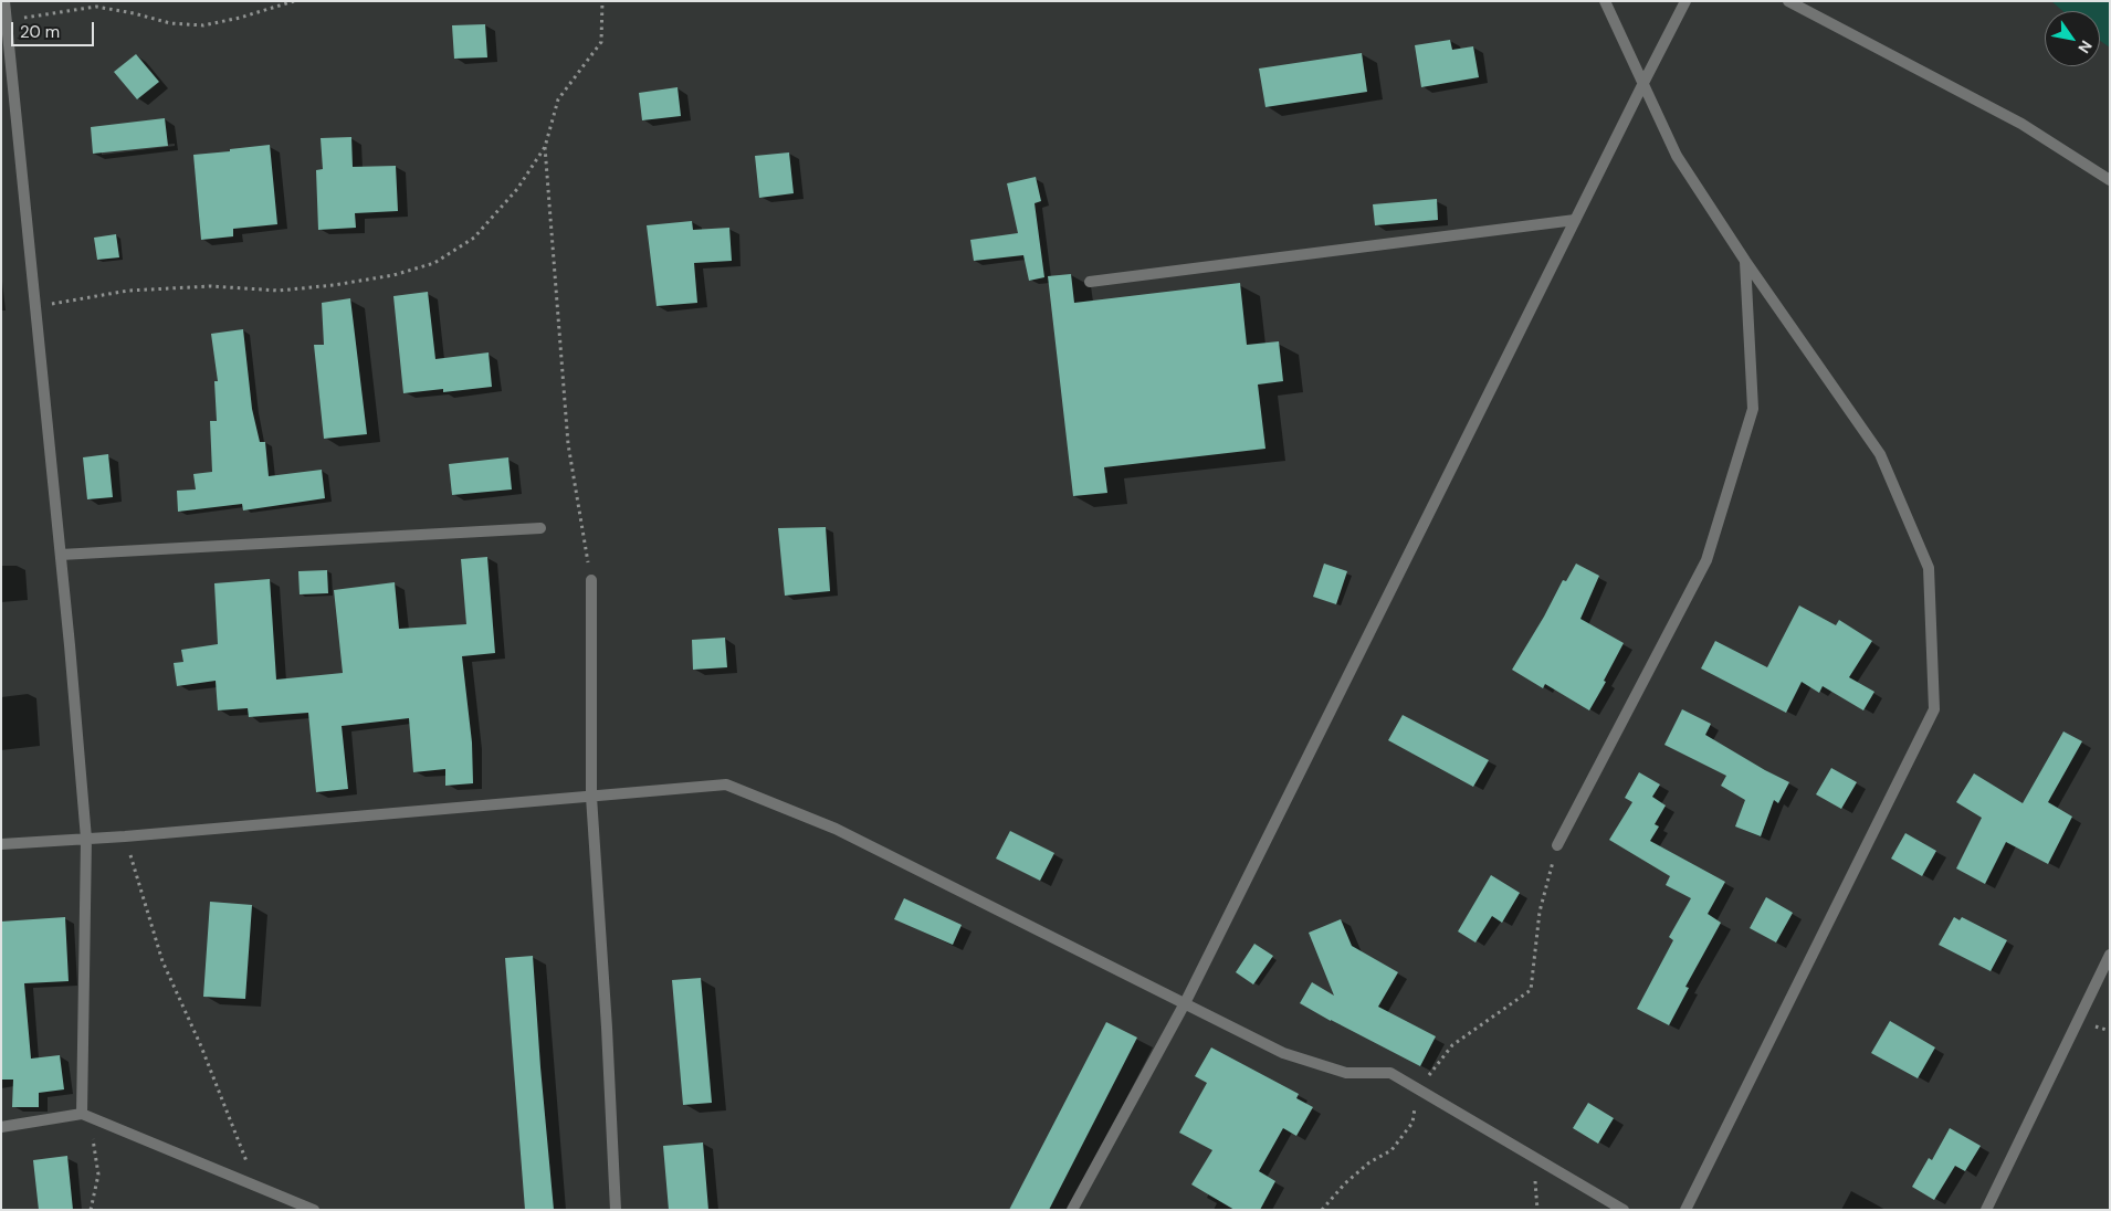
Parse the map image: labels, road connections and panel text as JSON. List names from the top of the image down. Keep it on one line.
{"scale_bar":"20 m","north":"bottom right"}
